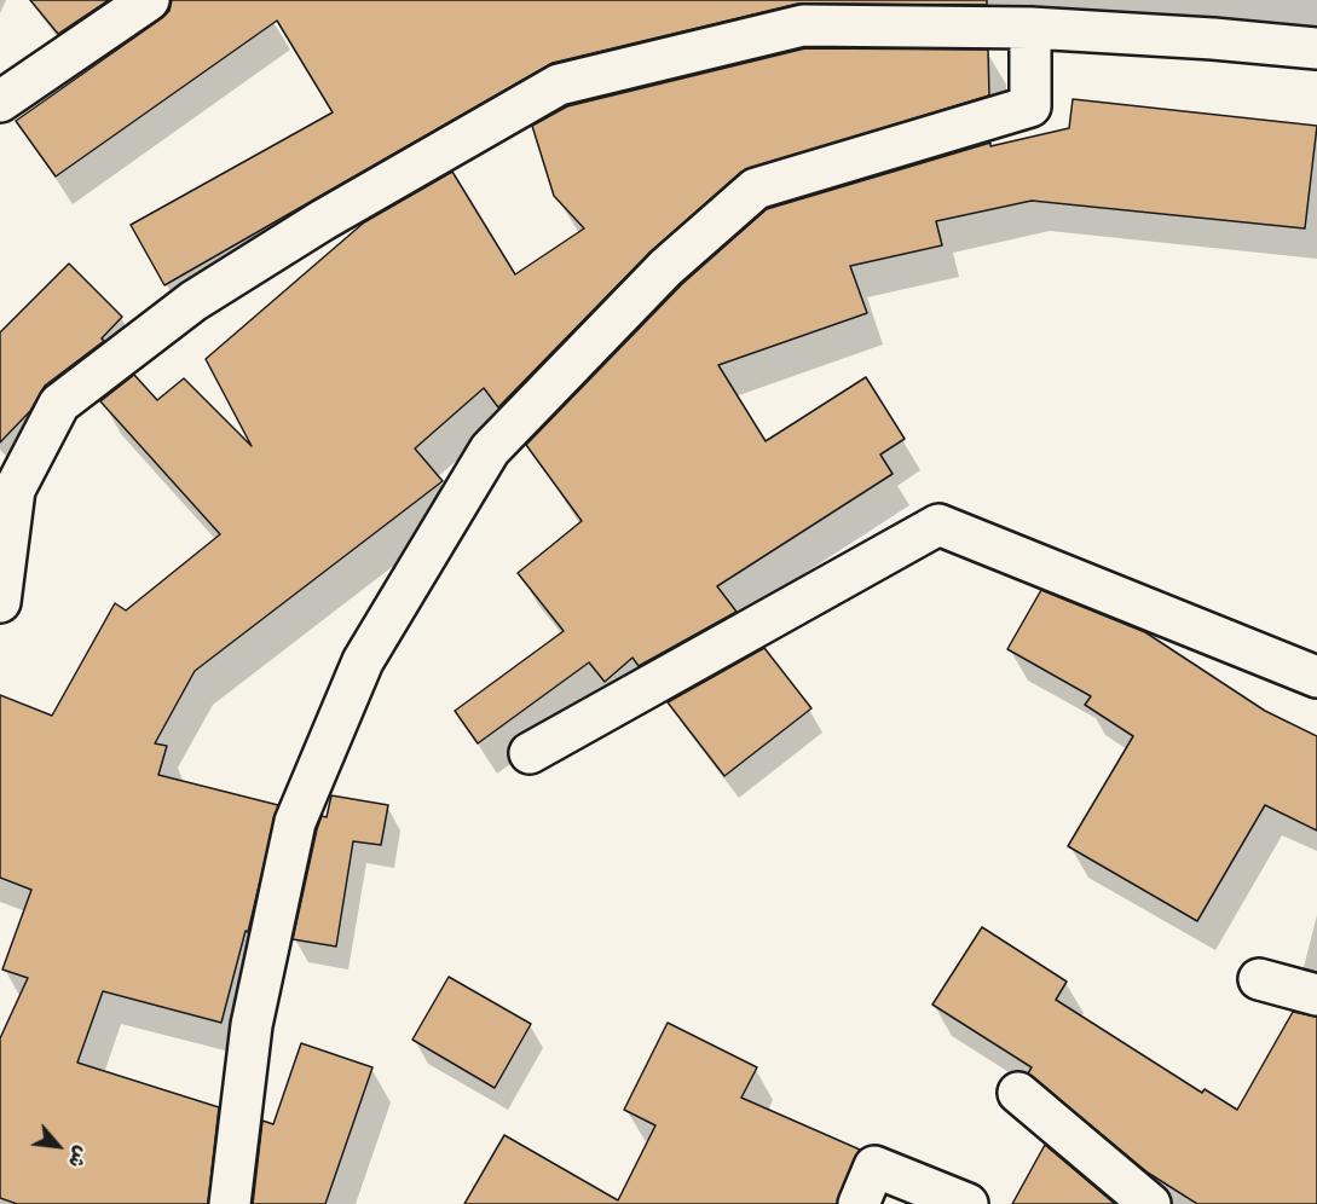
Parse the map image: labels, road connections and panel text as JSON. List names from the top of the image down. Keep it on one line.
{"north":"bottom right"}
